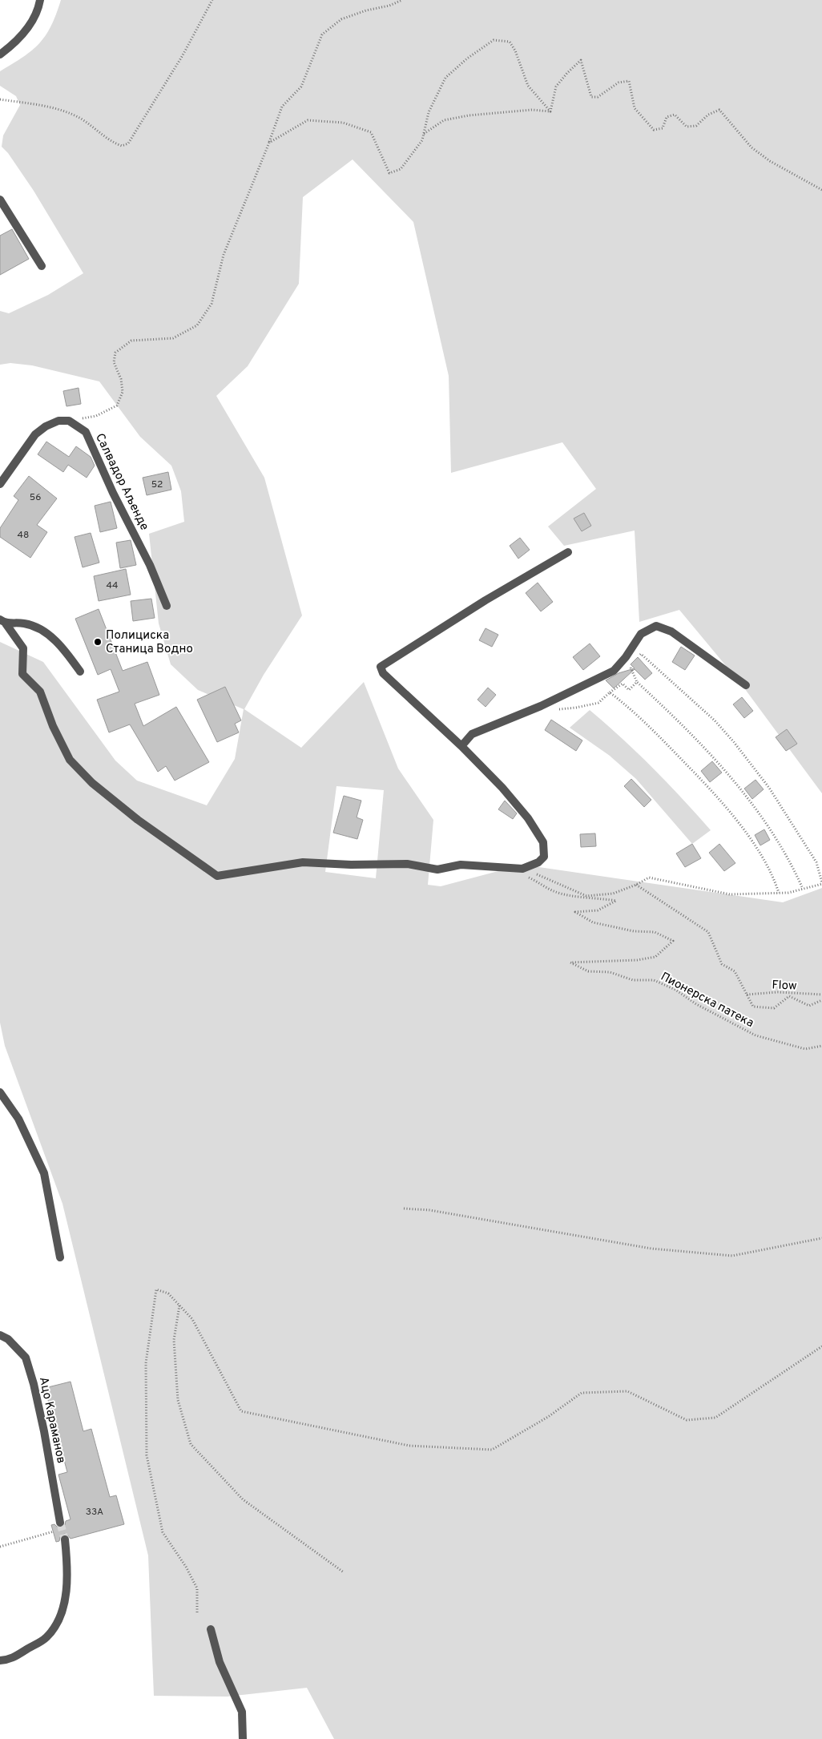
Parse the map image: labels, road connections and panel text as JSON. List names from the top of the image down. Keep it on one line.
{"streets":{"street":["Салвадор Аљенде","Ацо Караманов"],"path":["Flow","Пионерска патека"]},"places":["Полициска Станица Водно"],"house_numbers":["52","56","48","44","33А"]}
